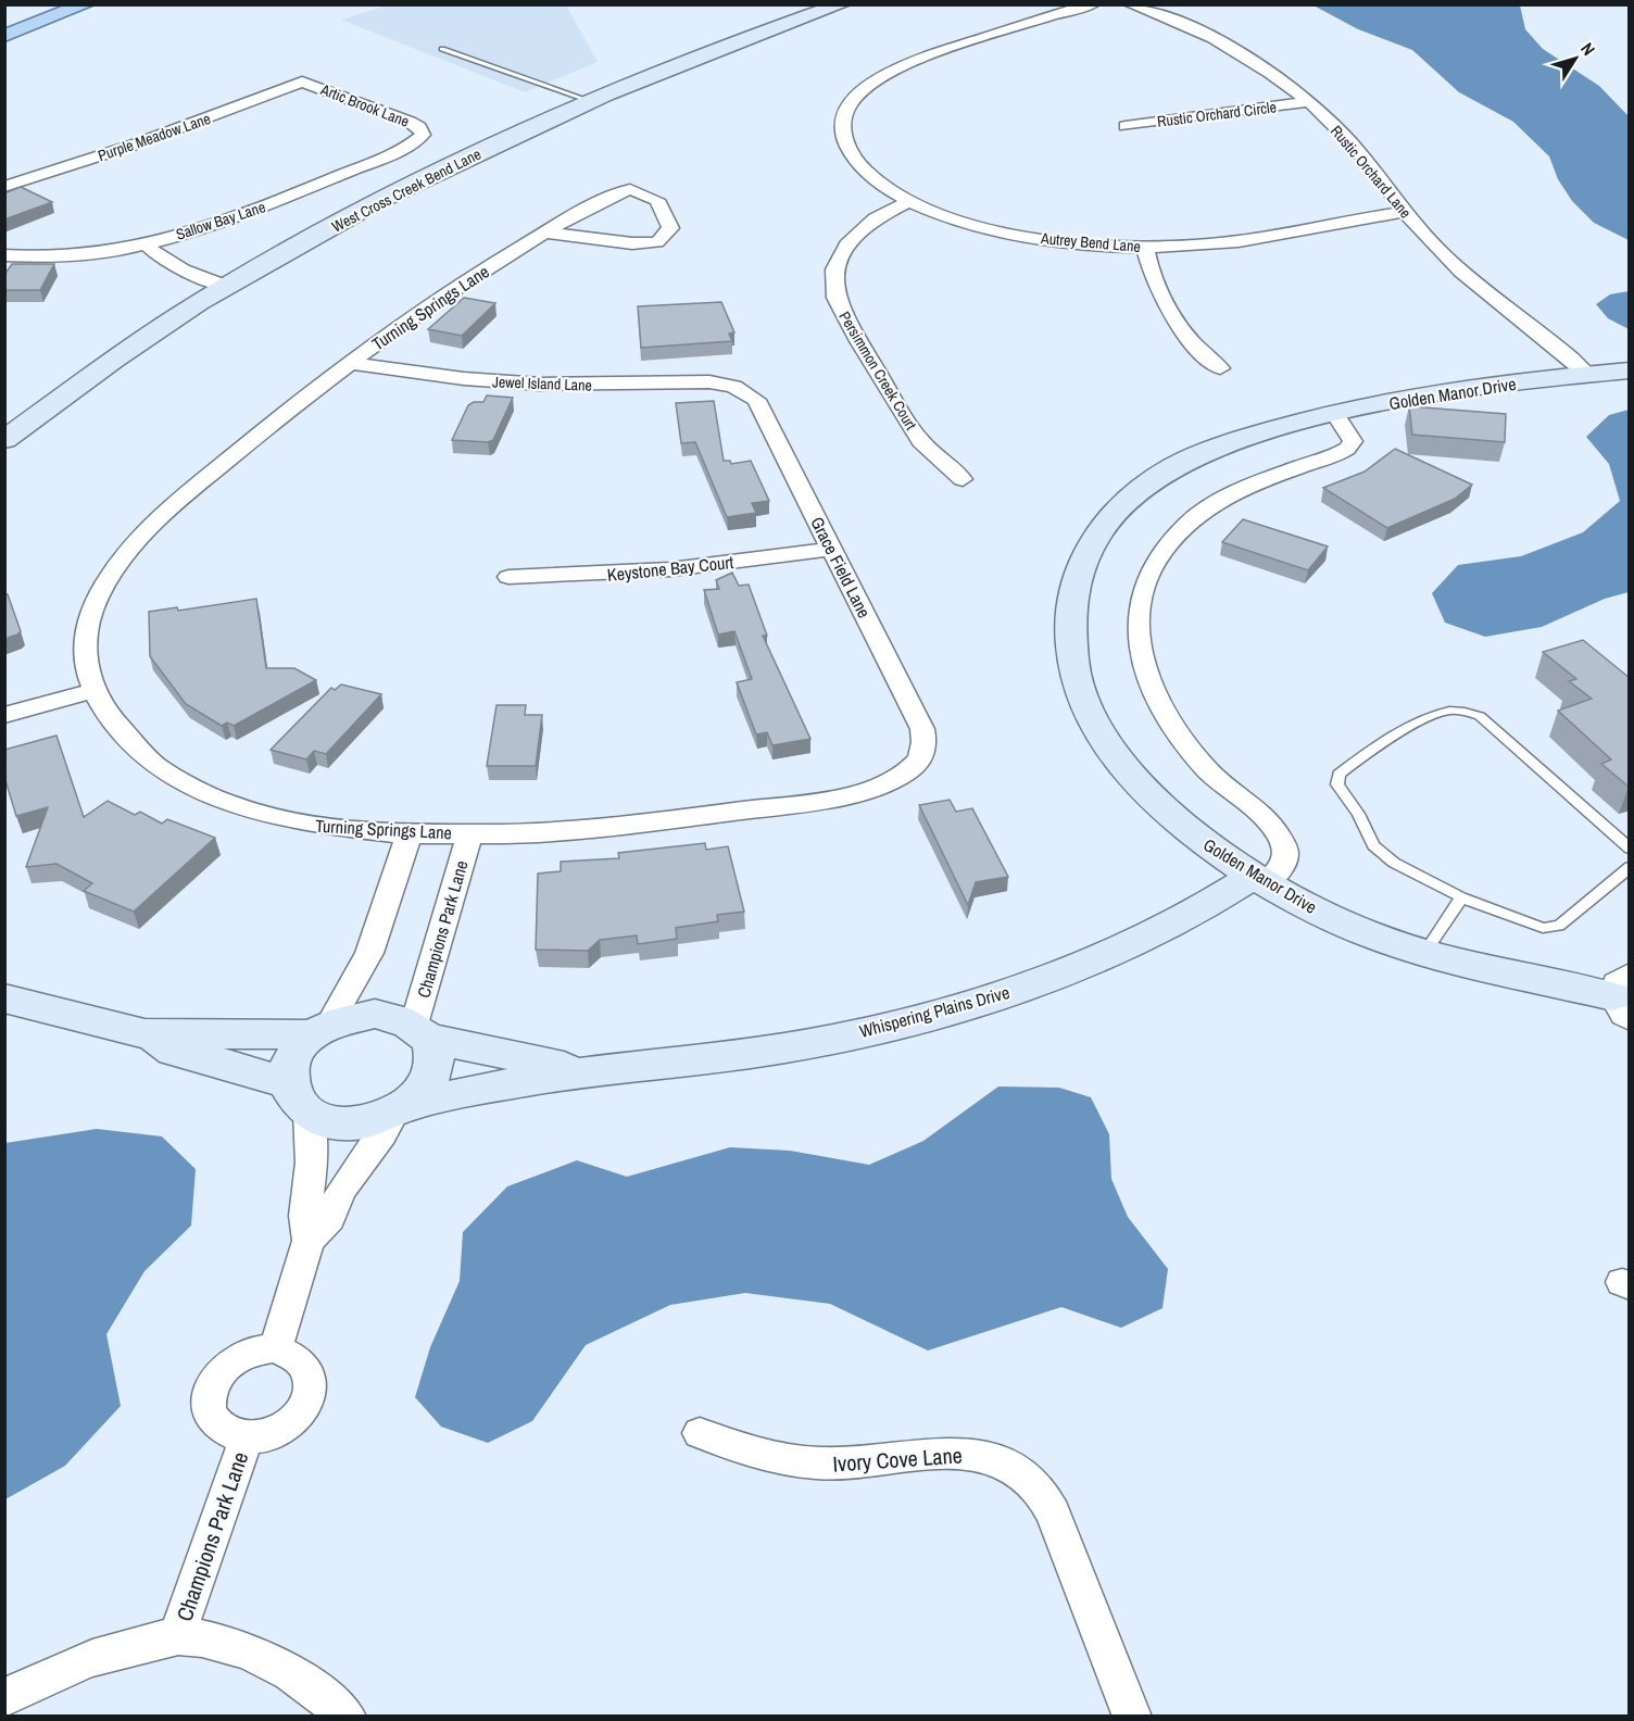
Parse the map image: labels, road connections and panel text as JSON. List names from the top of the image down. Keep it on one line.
{"streets":{"street":["Artic Brook Lane","Rustic Orchard Circle","Purple Meadow Lane","Rustic Orchard Lane","West Cross Creek Bend Lane","Sallow Bay Lane","Autrey Bend Lane","Turning Springs Lane","Persimmon Creek Court","Jewel Island Lane","Golden Manor Drive","Grace Field Lane","Keystone Bay Court","Champions Park Lane","Whispering Plains Drive","Ivory Cove Lane"]},"crossings":[["Artic Brook Lane","Purple Meadow Lane"],["Artic Brook Lane","Sallow Bay Lane"],["Rustic Orchard Circle","Rustic Orchard Lane"],["Rustic Orchard Lane","Autrey Bend Lane"],["Rustic Orchard Lane","Golden Manor Drive"],["Autrey Bend Lane","Persimmon Creek Court"],["Turning Springs Lane","Jewel Island Lane"],["Turning Springs Lane","Grace Field Lane"],["Turning Springs Lane","Champions Park Lane"],["Jewel Island Lane","Grace Field Lane"],["Golden Manor Drive","Whispering Plains Drive"],["Grace Field Lane","Keystone Bay Court"],["Champions Park Lane","Whispering Plains Drive"]],"north":"top right"}
